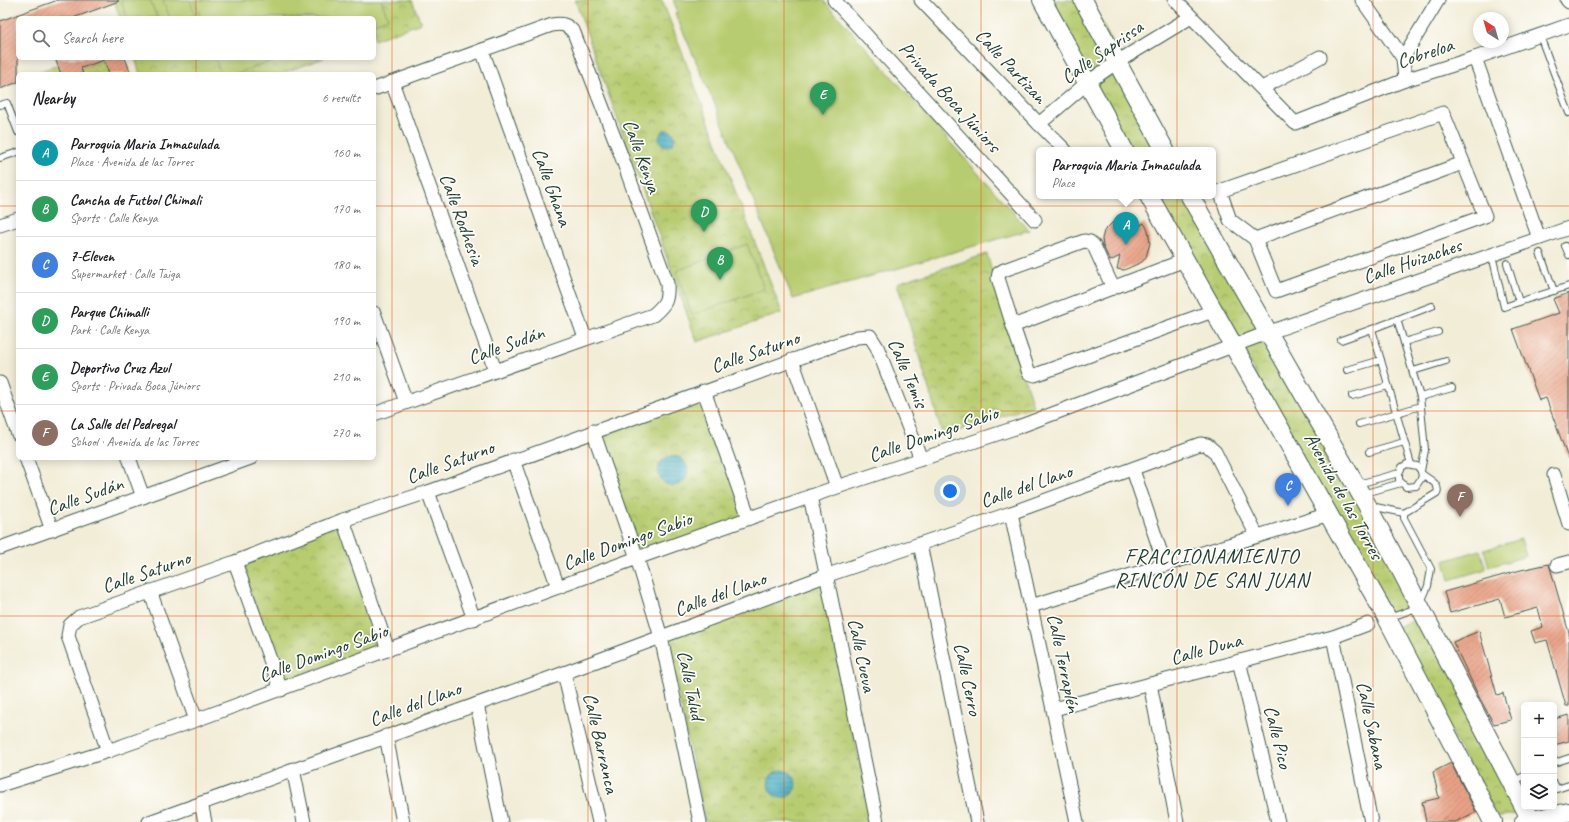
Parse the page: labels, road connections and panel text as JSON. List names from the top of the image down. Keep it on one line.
{"streets":{"street":["Calle Saprissa","Cobreloa","Calle Partizan","Privada Boca Júniors","Calle Kenya","Calle Ghana","Calle Rodhesia","Calle Huizaches","Calle Sudán","Calle Saturno","Calle Temis","Calle Domingo Sabio","Calle del Llano","Avenida de las Torres","Calle Duna","Calle Cueva","Calle Terraplén","Calle Cerro","Calle Talud","Calle Sabana","Calle Pico","Calle Barranca"]},"crossings":[["Calle Saprissa","Calle Partizan"],["Calle Kenya","Calle Ghana"],["Calle Kenya","Calle Sudán"],["Calle Ghana","Calle Sudán"],["Calle Rodhesia","Calle Sudán"],["Calle Huizaches","Calle Domingo Sabio"],["Calle Huizaches","Avenida de las Torres"],["Calle Saturno","Calle Temis"],["Calle Saturno","Calle Domingo Sabio"],["Calle Saturno","Calle Talud"],["Calle Temis","Calle Domingo Sabio"],["Calle Domingo Sabio","Avenida de las Torres"],["Calle Domingo Sabio","Calle Cueva"],["Calle Domingo Sabio","Calle Talud"],["Calle del Llano","Calle Cueva"],["Calle del Llano","Calle Terraplén"],["Calle del Llano","Calle Cerro"],["Calle del Llano","Calle Talud"],["Calle del Llano","Calle Barranca"],["Calle Duna","Calle Terraplén"],["Calle Duna","Calle Sabana"],["Calle Duna","Calle Pico"]],"districts":["FRACCIONAMIENTO RINCÓN DE SAN JUAN"],"north":"top left","page":{"search":"Search here","heading":["Nearby","6 results"],"pins":["E","D","A","B","C","F"],"list":[{"mark":"A","name":"Parroquia Maria Inmaculada","note":"Place · Avenida de las Torres","value":"160 m"},{"mark":"B","name":"Cancha de Futbol Chimali","note":"Sports · Calle Kenya","value":"170 m"},{"mark":"C","name":"7-Eleven","note":"Supermarket · Calle Taiga","value":"180 m"},{"mark":"D","name":"Parque Chimalli","note":"Park · Calle Kenya","value":"190 m"},{"mark":"E","name":"Deportivo Cruz Azul","note":"Sports · Privada Boca Júniors","value":"210 m"},{"mark":"F","name":"La Salle del Pedregal","note":"School · Avenida de las Torres","value":"270 m"}],"popup":["Parroquia Maria Inmaculada","Place"],"map_buttons":["+","−"]}}
